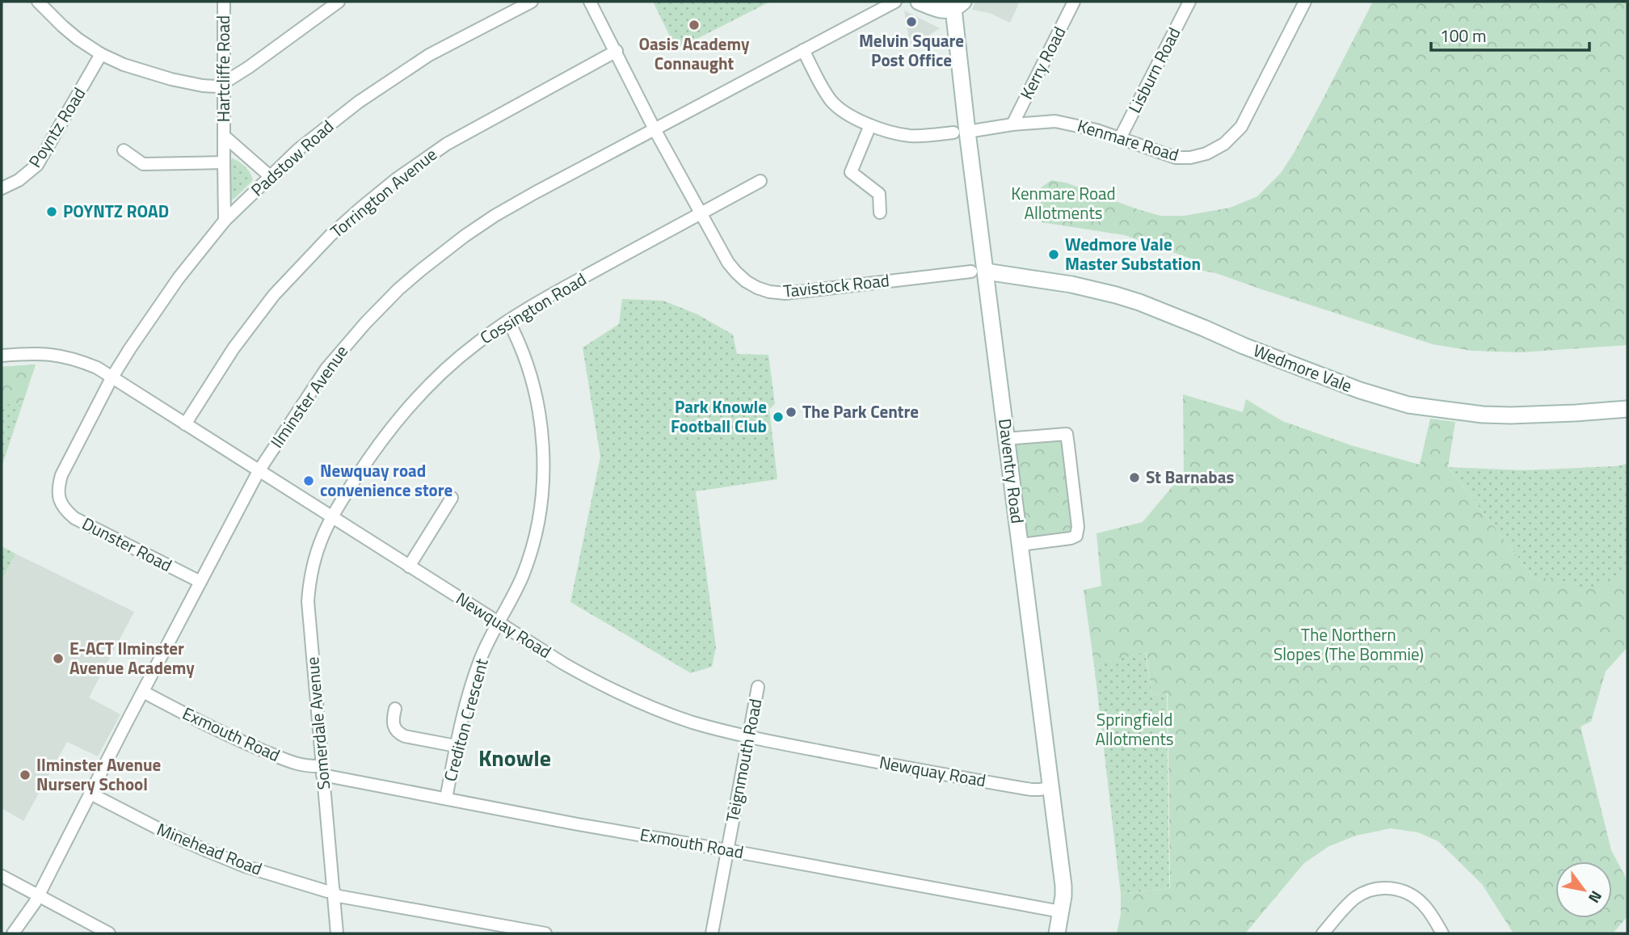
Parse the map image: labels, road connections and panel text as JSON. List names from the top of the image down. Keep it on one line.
{"streets":{"street":["Kerry Road","Hartcliffe Road","Lisburn Road","Poyntz Road","Kenmare Road","Padstow Road","Torrington Avenue","Tavistock Road","Cossington Road","Wedmore Vale","Ilminster Avenue","Daventry Road","Dunster Road","Newquay Road","Crediton Crescent","Somerdale Avenue","Exmouth Road","Teignmouth Road","Minehead Road"]},"crossings":[["Kerry Road","Kenmare Road"],["Hartcliffe Road","Padstow Road"],["Lisburn Road","Kenmare Road"],["Kenmare Road","Ilminster Avenue"],["Kenmare Road","Daventry Road"],["Padstow Road","Dunster Road"],["Padstow Road","Newquay Road"],["Torrington Avenue","Tavistock Road"],["Torrington Avenue","Newquay Road"],["Tavistock Road","Cossington Road"],["Tavistock Road","Wedmore Vale"],["Tavistock Road","Ilminster Avenue"],["Tavistock Road","Daventry Road"],["Cossington Road","Newquay Road"],["Cossington Road","Crediton Crescent"],["Cossington Road","Somerdale Avenue"],["Wedmore Vale","Daventry Road"],["Ilminster Avenue","Dunster Road"],["Ilminster Avenue","Newquay Road"],["Ilminster Avenue","Exmouth Road"],["Ilminster Avenue","Minehead Road"],["Daventry Road","Newquay Road"],["Daventry Road","Exmouth Road"],["Dunster Road","Newquay Road"],["Newquay Road","Crediton Crescent"],["Newquay Road","Somerdale Avenue"],["Newquay Road","Teignmouth Road"],["Crediton Crescent","Exmouth Road"],["Somerdale Avenue","Exmouth Road"],["Somerdale Avenue","Minehead Road"],["Exmouth Road","Teignmouth Road"]],"districts":["Knowle"],"parks":["Kenmare Road Allotments","The Northern Slopes (The Bommie)","Springfield Allotments"],"places":["Melvin Square Post Office","Oasis Academy Connaught","POYNTZ ROAD","Wedmore Vale Master Substation","The Park Centre","Park Knowle Football Club","St Barnabas","Newquay road convenience store","E-ACT Ilminster Avenue Academy","Ilminster Avenue Nursery School"],"scale_bar":"100 m","north":"bottom right"}
